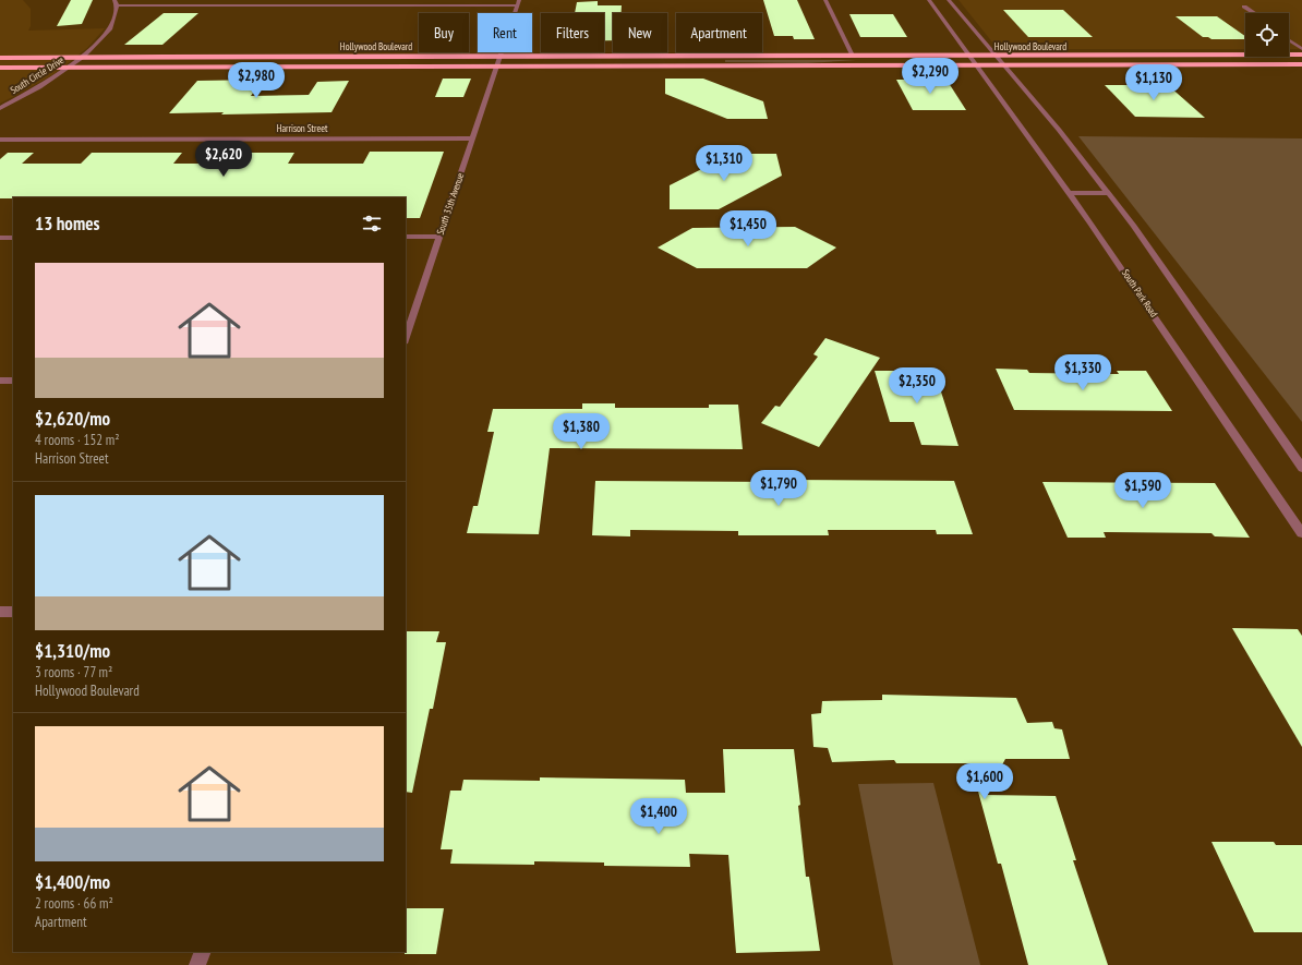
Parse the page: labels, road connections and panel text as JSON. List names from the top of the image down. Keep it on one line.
{"streets":{"highway":["Hollywood Boulevard"],"street":["South Circle Drive","Harrison Street","South 35th Avenue","South Park Road"]},"crossings":[["Hollywood Boulevard","South Circle Drive"],["Hollywood Boulevard","South 35th Avenue"],["Hollywood Boulevard","South Park Road"],["Harrison Street","South 35th Avenue"]],"page":{"chip":["Buy","Rent","Filters","New","Apartment"],"price":["$2,290","$2,980","$1,130","$2,620","$1,310","$1,450","$1,330","$2,350","$1,380","$1,790","$1,590","$1,600","$1,400"],"heading":"13 homes","list":[{"name":"$2,620/mo","note":"4 rooms · 152 m² · Harrison Street"},{"name":"$1,310/mo","note":"3 rooms · 77 m² · Hollywood Boulevard"},{"name":"$1,400/mo","note":"2 rooms · 66 m² · Apartment"}]}}
